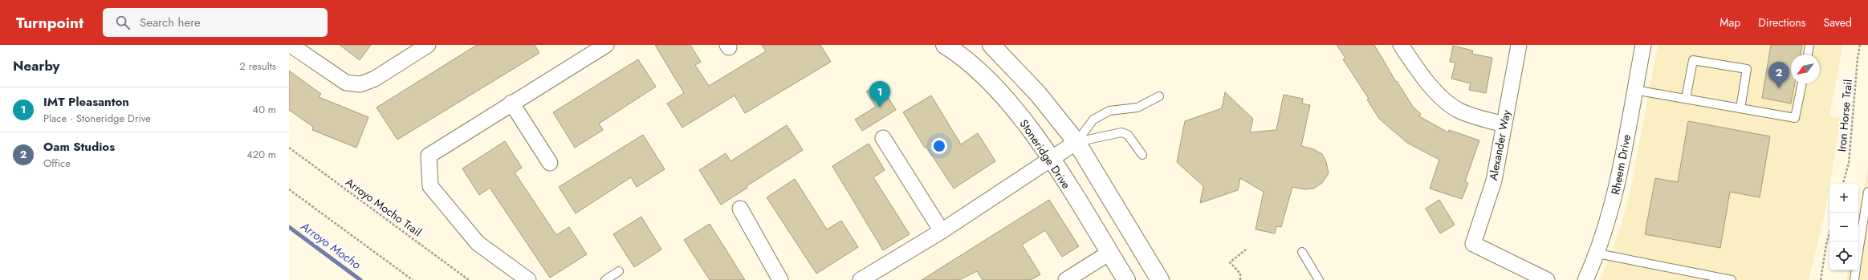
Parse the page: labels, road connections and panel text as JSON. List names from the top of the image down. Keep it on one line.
{"streets":{"main road":["Stoneridge Drive"],"street":["Alexander Way","Rheem Drive"],"path":["Iron Horse Trail","Arroyo Mocho Trail"]},"water":["Arroyo Mocho"],"north":"bottom left","page":{"header":"Turnpoint","search":"Search here","nav":["Map","Directions","Saved"],"heading":["Nearby","2 results"],"pins":["2","1"],"list":[{"mark":"1","name":"IMT Pleasanton","note":"Place · Stoneridge Drive","value":"40 m"},{"mark":"2","name":"Oam Studios","note":"Office","value":"420 m"}],"map_buttons":["+","−"]}}
